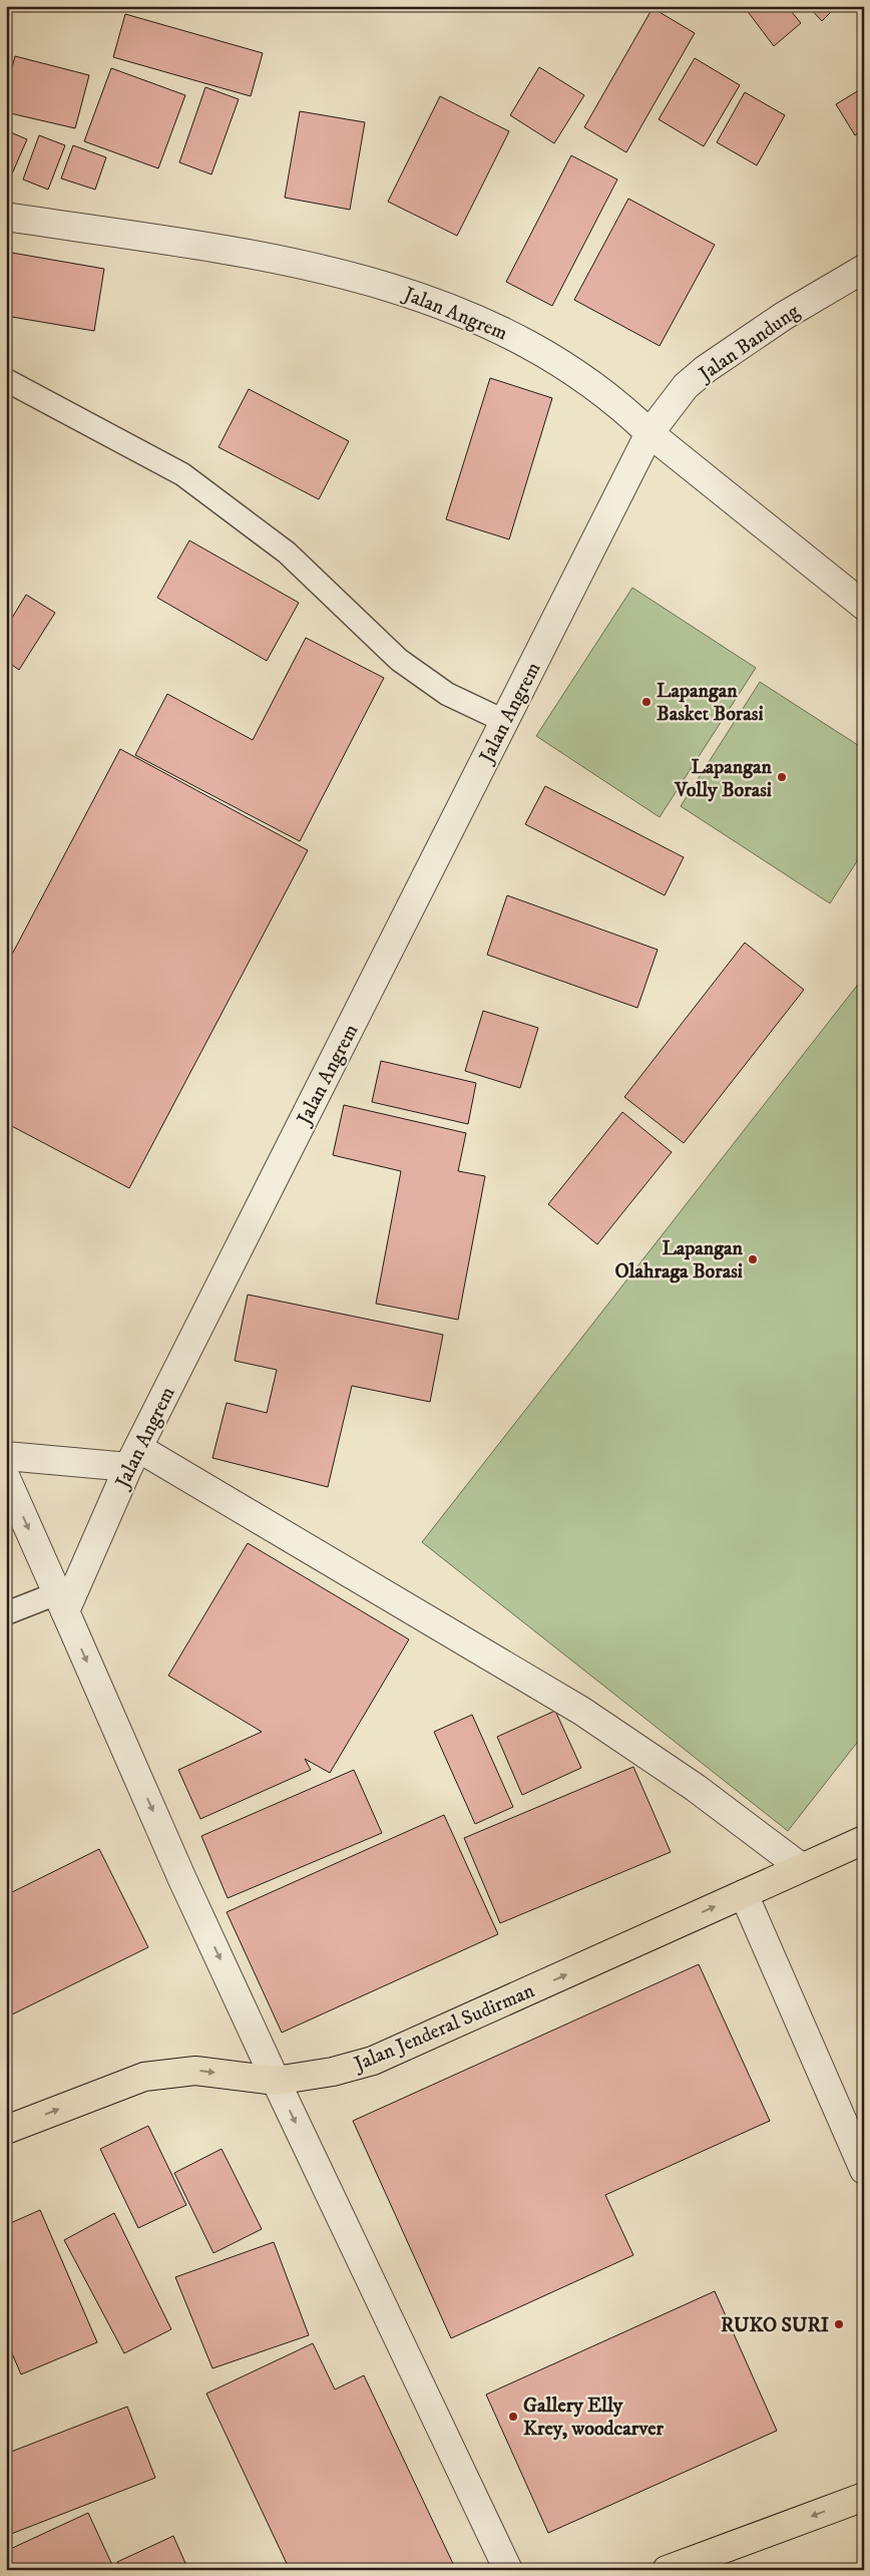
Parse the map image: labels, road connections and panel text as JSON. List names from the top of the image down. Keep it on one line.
{"streets":{"highway":["Jalan Jenderal Sudirman"],"street":["Jalan Angrem","Jalan Bandung"]},"crossings":[["Jalan Angrem","Jalan Bandung"]],"one_way":["Jalan Jenderal Sudirman"],"places":["Lapangan Basket Borasi","Lapangan Volly Borasi","Lapangan Olahraga Borasi","RUKO SURI","Gallery Elly Krey, woodcarver"]}
